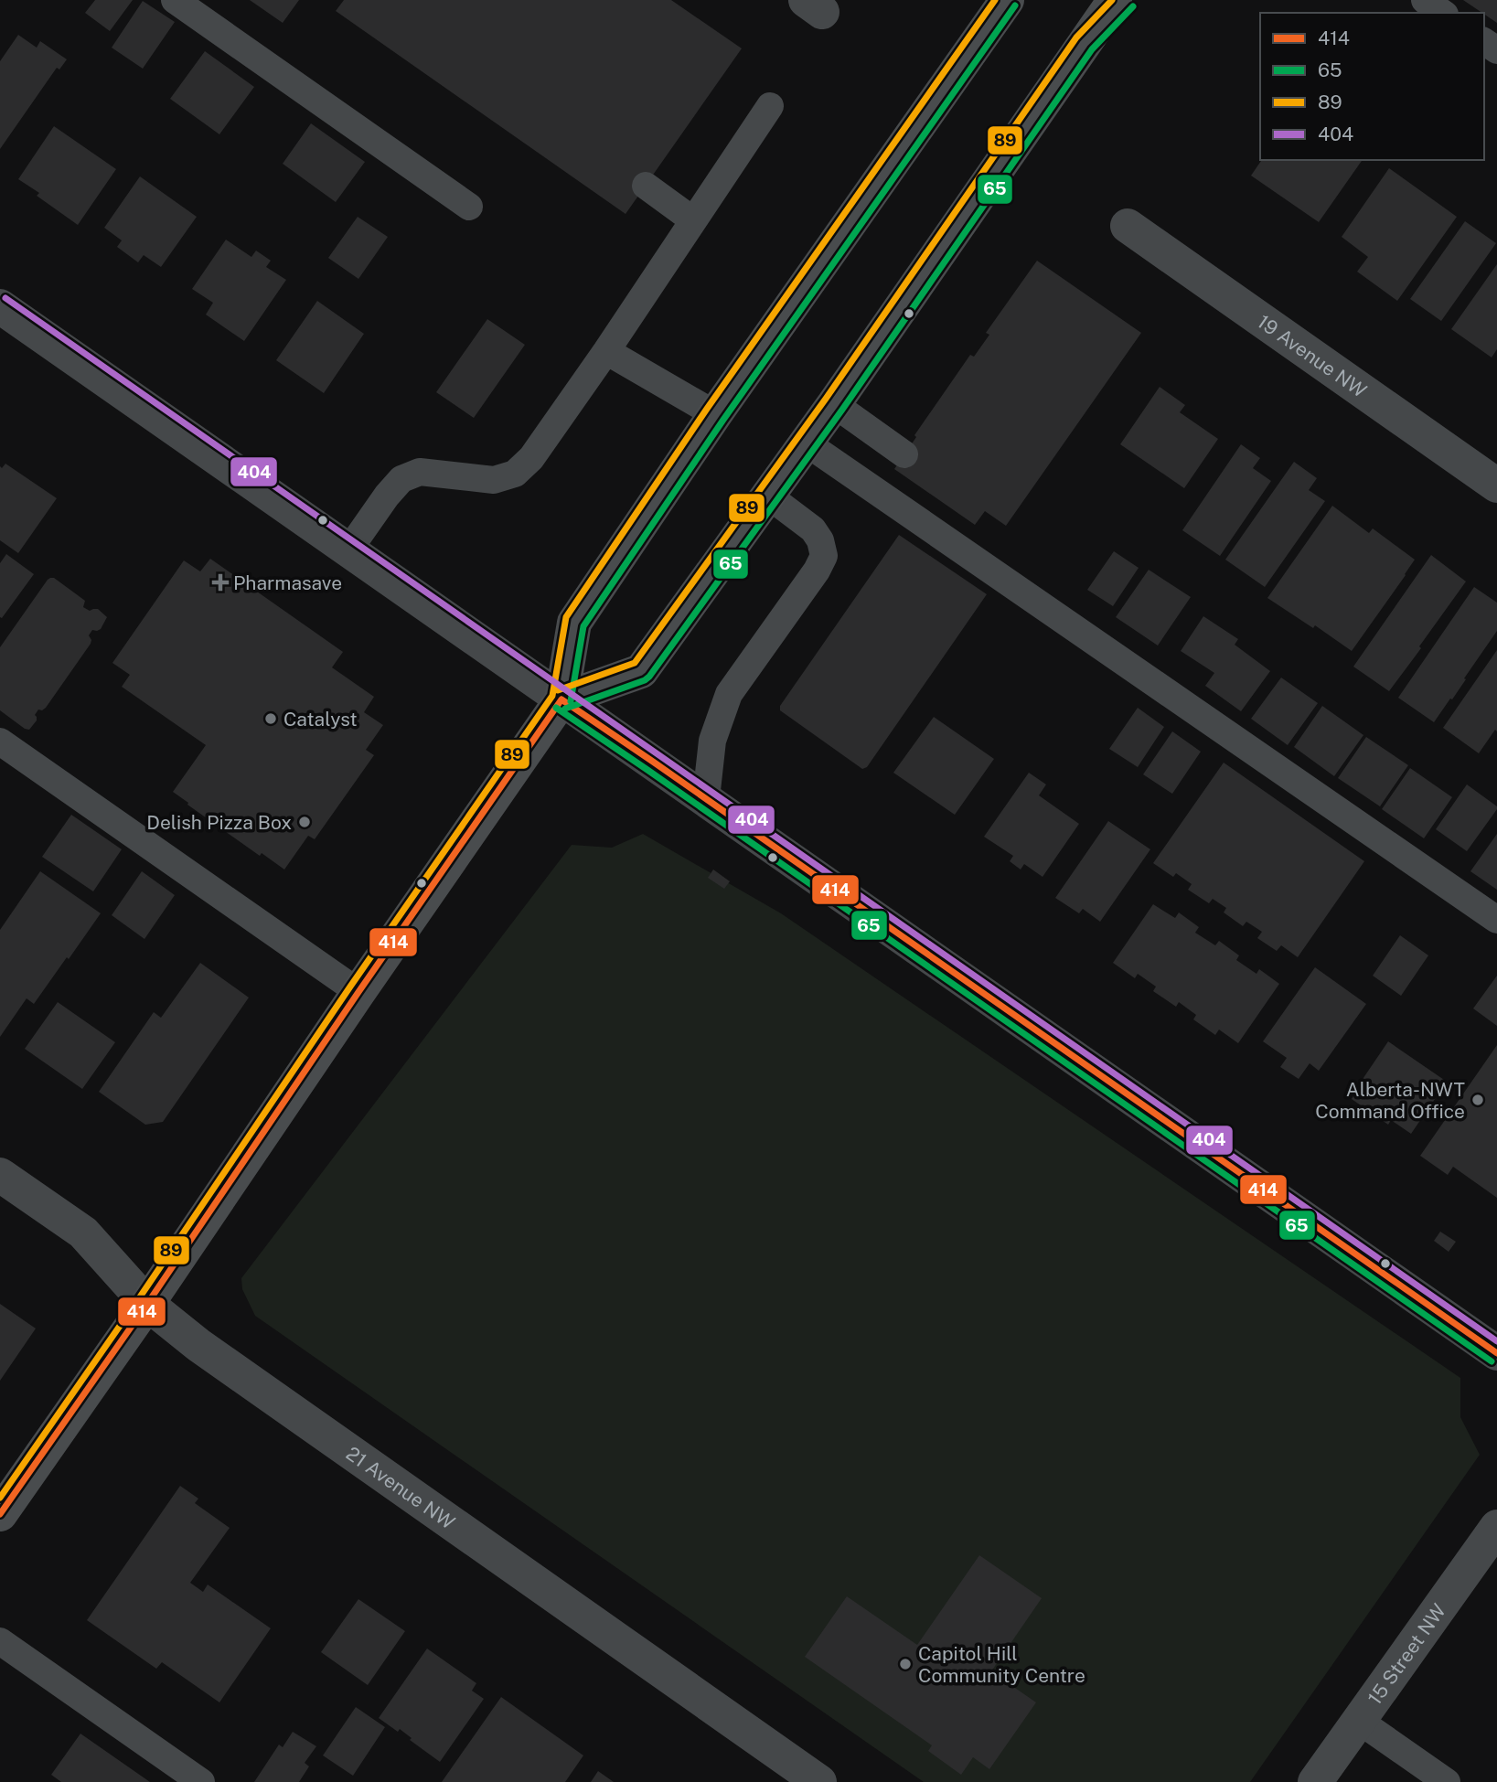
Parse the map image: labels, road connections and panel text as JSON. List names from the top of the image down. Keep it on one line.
{"streets":{"street":["19 Avenue NW","21 Avenue NW","15 Street NW"]},"places":{"health":["Pharmasave"],"other":["Catalyst","Delish Pizza Box","Alberta-NWT Command Office","Capitol Hill Community Centre"]},"lines":["transit line 89","transit line 65","transit line 404","transit line 414"],"legend":["414","65","89","404"]}
